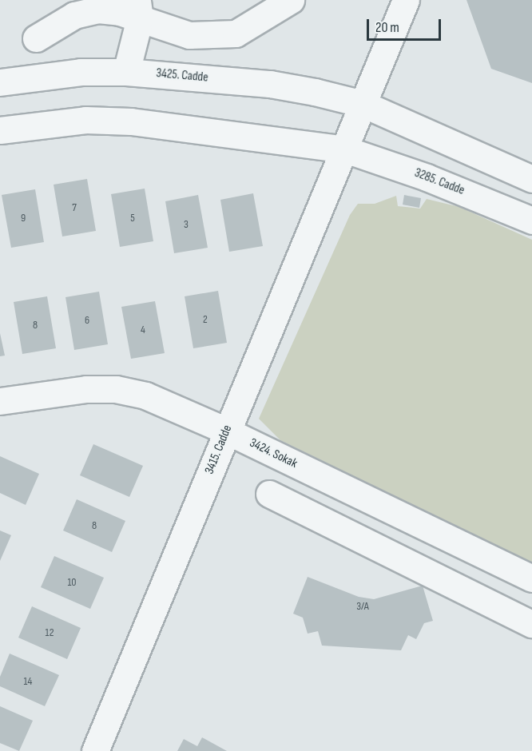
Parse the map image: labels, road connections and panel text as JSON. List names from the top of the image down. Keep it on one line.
{"streets":{"street":["3425. Cadde","3285. Cadde","3415. Cadde","3424. Sokak"]},"crossings":[["3425. Cadde","3415. Cadde"],["3285. Cadde","3415. Cadde"],["3415. Cadde","3424. Sokak"]],"house_numbers":["7","9","5","3","2","6","8","4","8","10","3/A","12","14"],"scale_bar":"20 m"}
